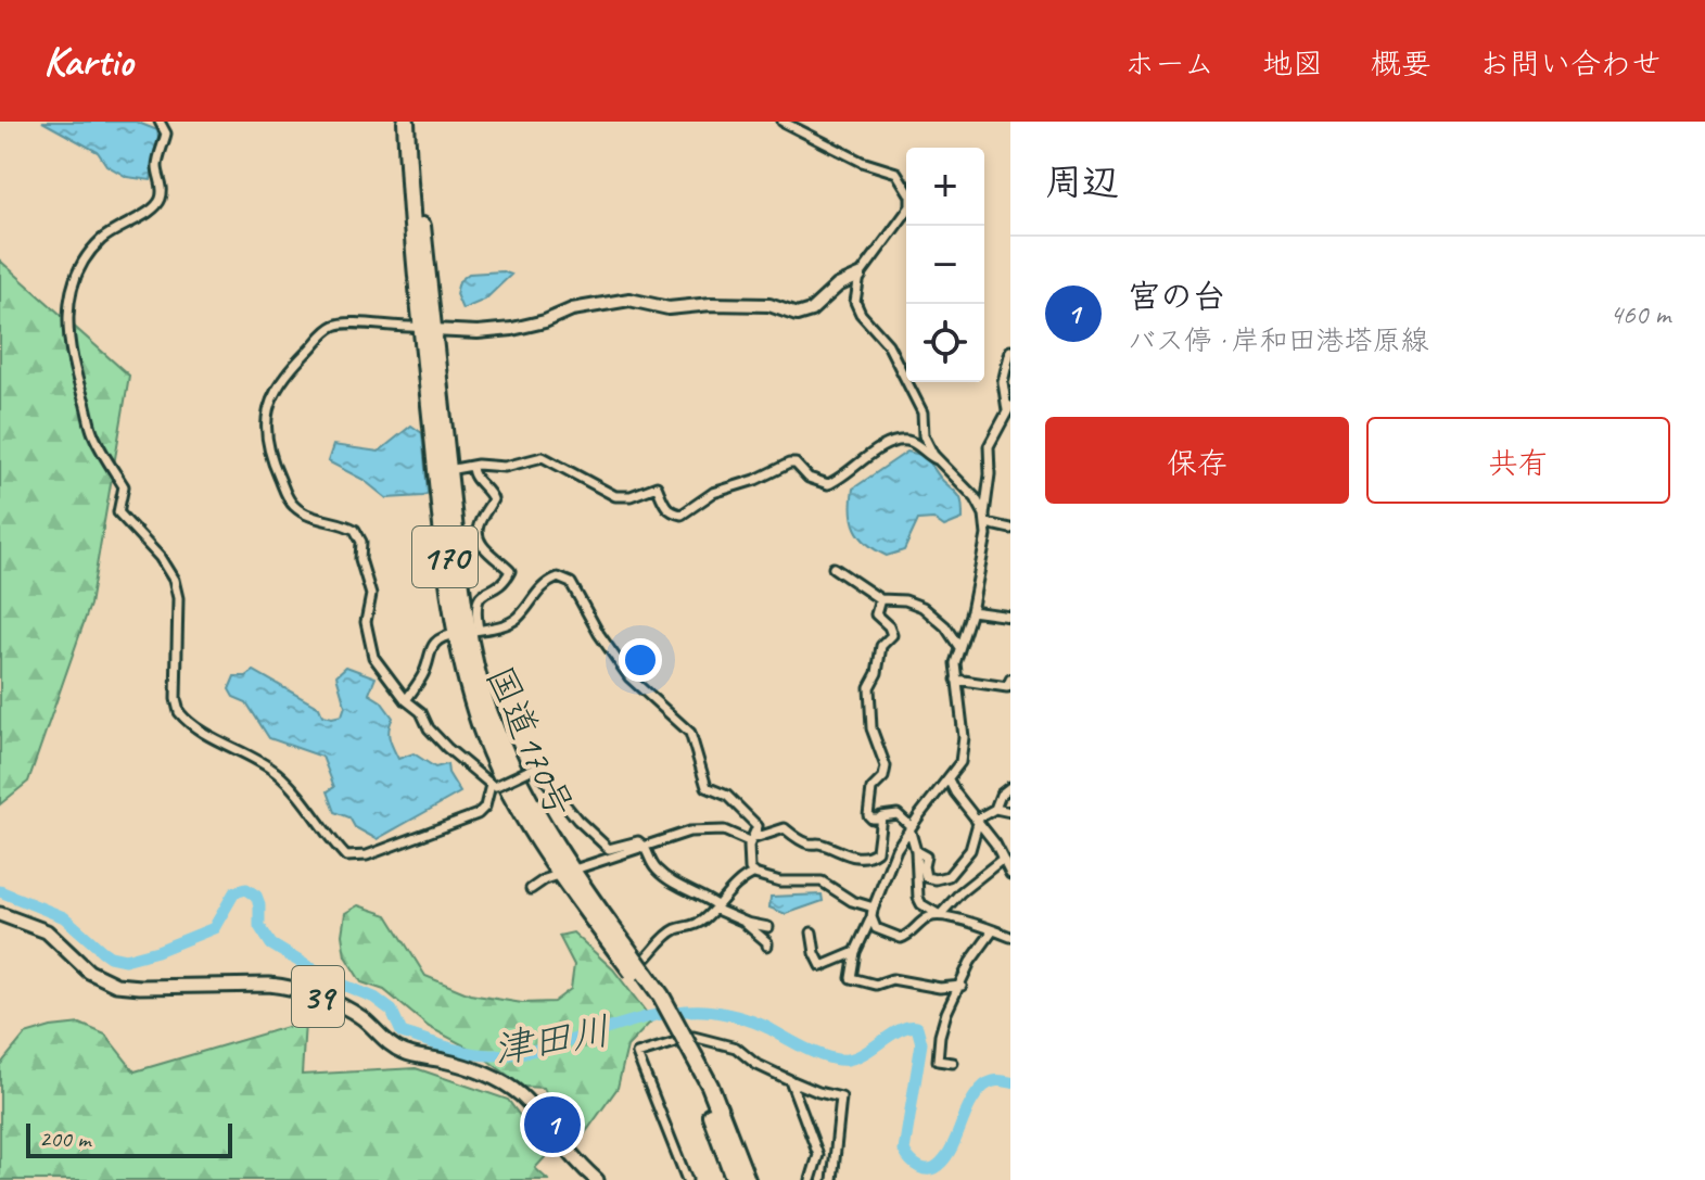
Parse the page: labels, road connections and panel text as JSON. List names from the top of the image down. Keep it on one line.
{"streets":{"highway":["170","国道170号"],"main road":["39"]},"water":["津田川"],"scale_bar":"200 m","page":{"header":"Kartio","nav":["ホーム","地図","概要","お問い合わせ"],"heading":"周辺","map_buttons":["+","−"],"list":[{"mark":"1","name":"宮の台","note":"バス停 · 岸和田港塔原線","value":"460 m"}],"buttons":["保存","共有"],"pins":"1","scale":"200 m"}}
